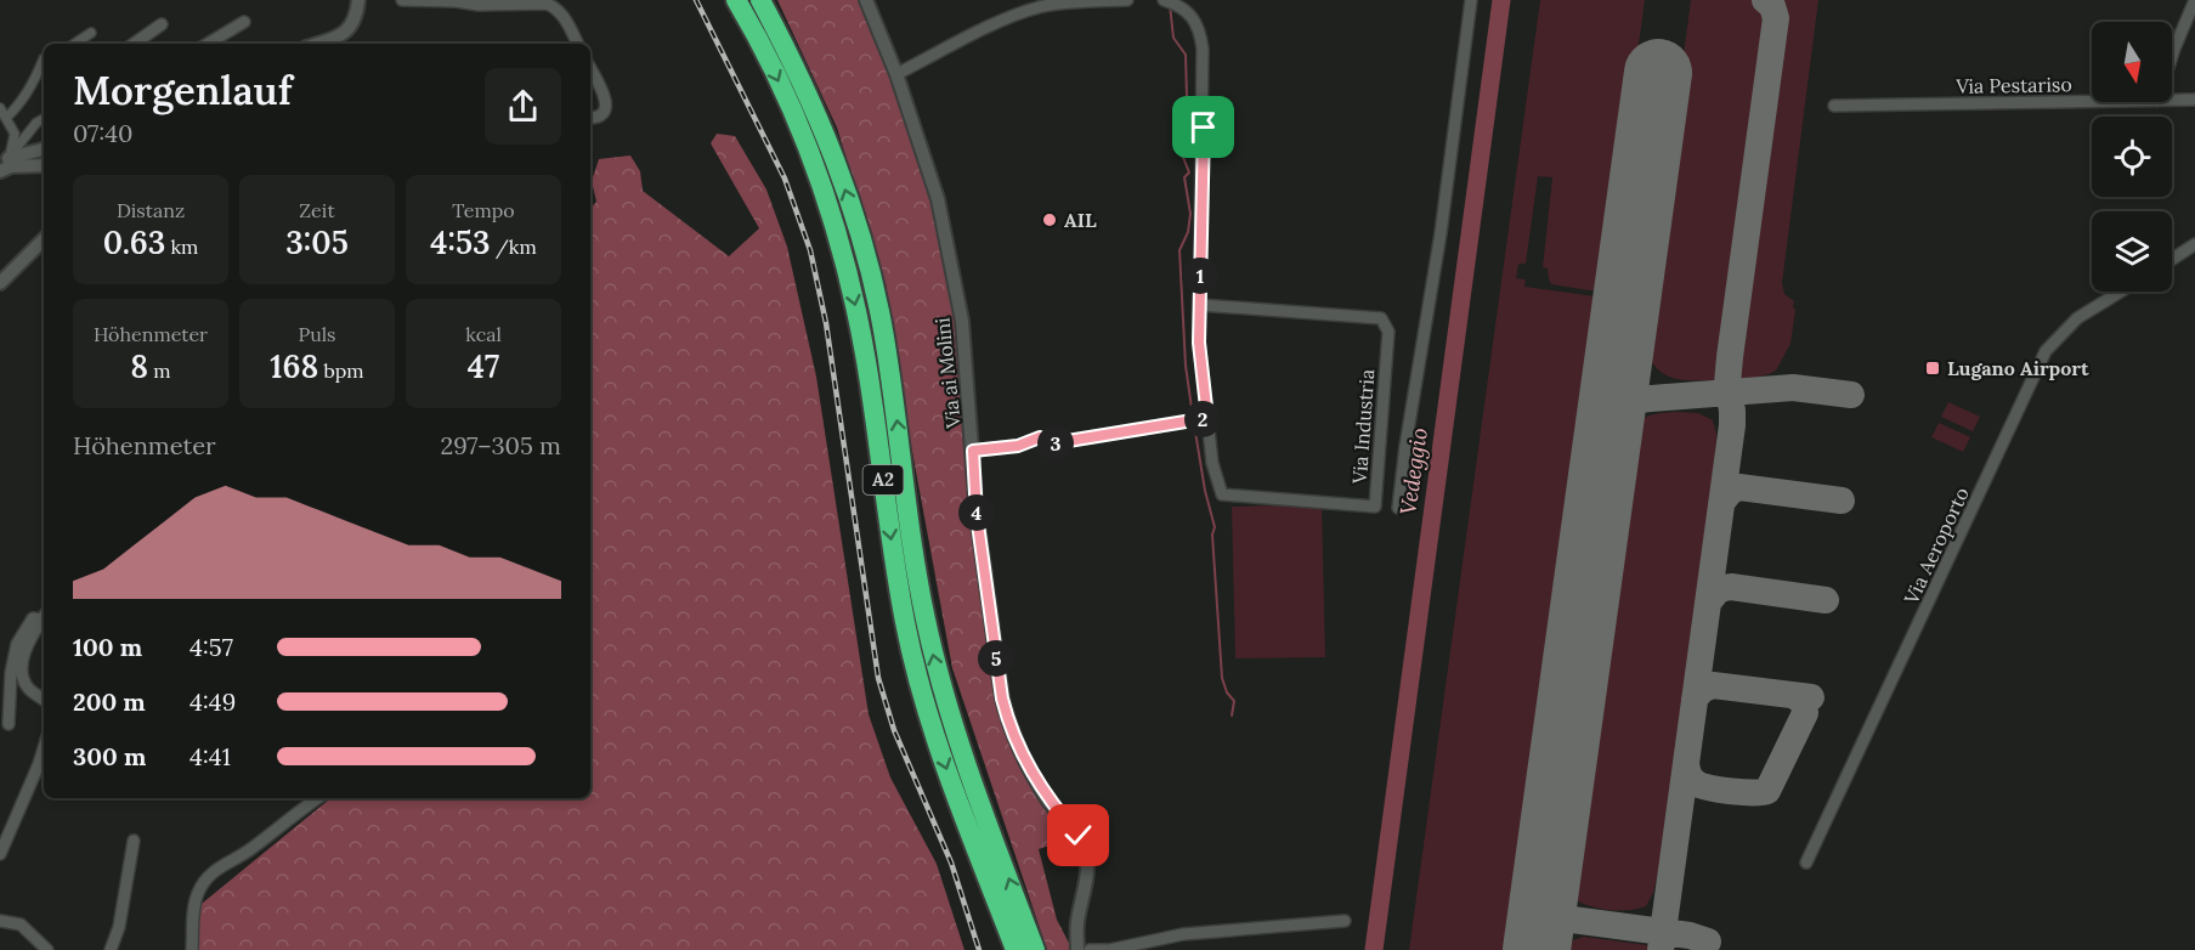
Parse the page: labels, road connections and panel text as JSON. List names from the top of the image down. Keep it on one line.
{"streets":{"highway":["A2"],"street":["Via Pestariso","Via ai Molini","Via Industria","Via Aeroporto"]},"water":["Vedeggio"],"places":{"other":["AIL"],"transit":["Lugano Airport"]},"north":"bottom","page":{"heading":["Morgenlauf","07:40"],"stats":[["Distanz","0.63 km"],["Zeit","3:05"],["Tempo","4:53 /km"],["Höhenmeter","8 m"],["Puls","168 bpm"],["kcal","47"]],"pins":["1","2","3","4","5"],"chart":["Höhenmeter","297–305 m"],"list":[{"name":"100 m","note":"4:57"},{"name":"200 m","note":"4:49"},{"name":"300 m","note":"4:41"}]}}
